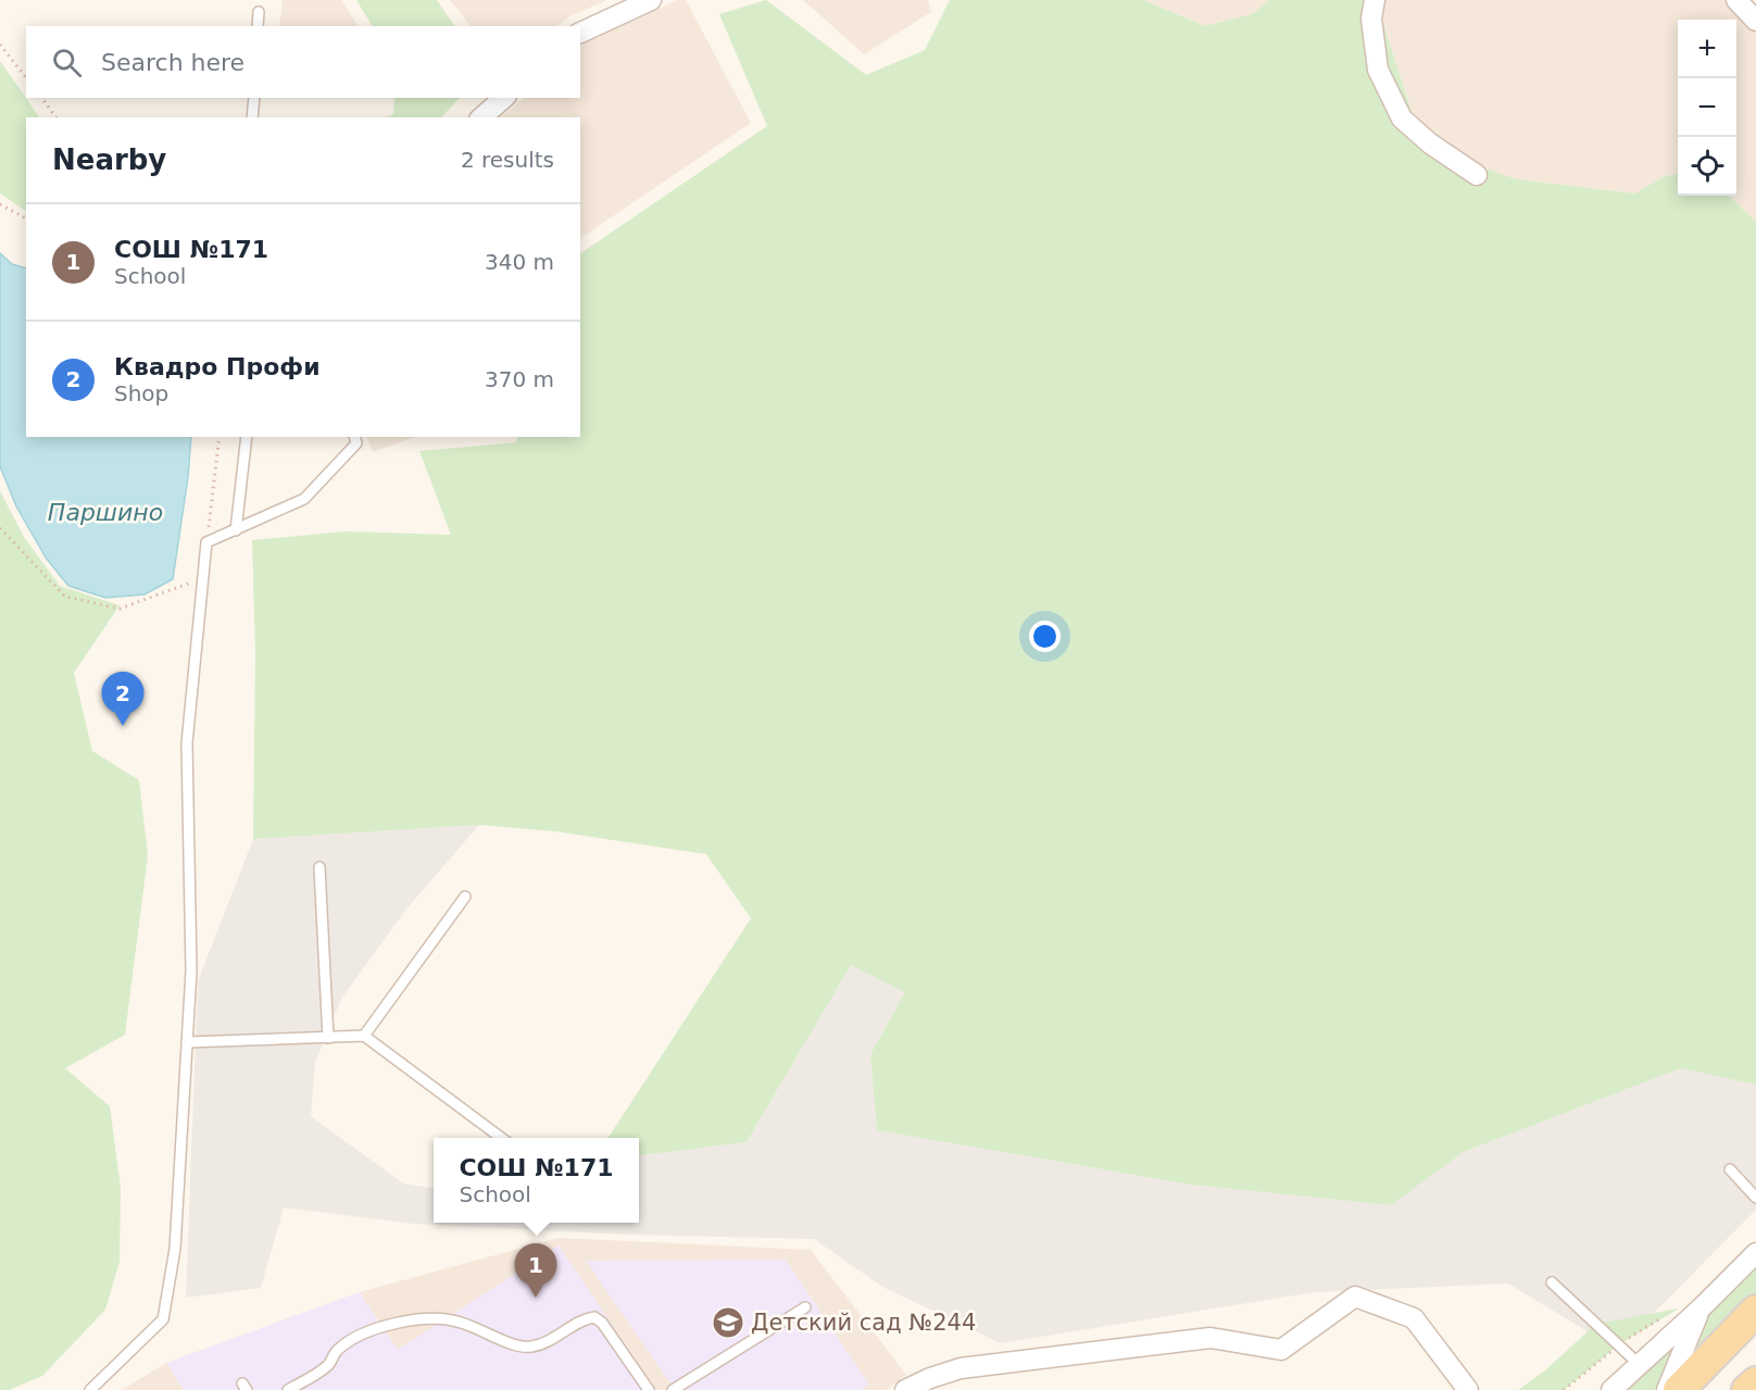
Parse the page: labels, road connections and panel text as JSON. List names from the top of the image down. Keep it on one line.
{"water":["Паршино"],"places":{"school or university":["Детский сад №244"]},"page":{"map_buttons":["+","−"],"search":"Search here","heading":["Nearby","2 results"],"list":[{"mark":"1","name":"СОШ №171","note":"School","value":"340 m"},{"mark":"2","name":"Квадро Профи","note":"Shop","value":"370 m"}],"pins":["2","1"],"popup":["СОШ №171","School"]}}
